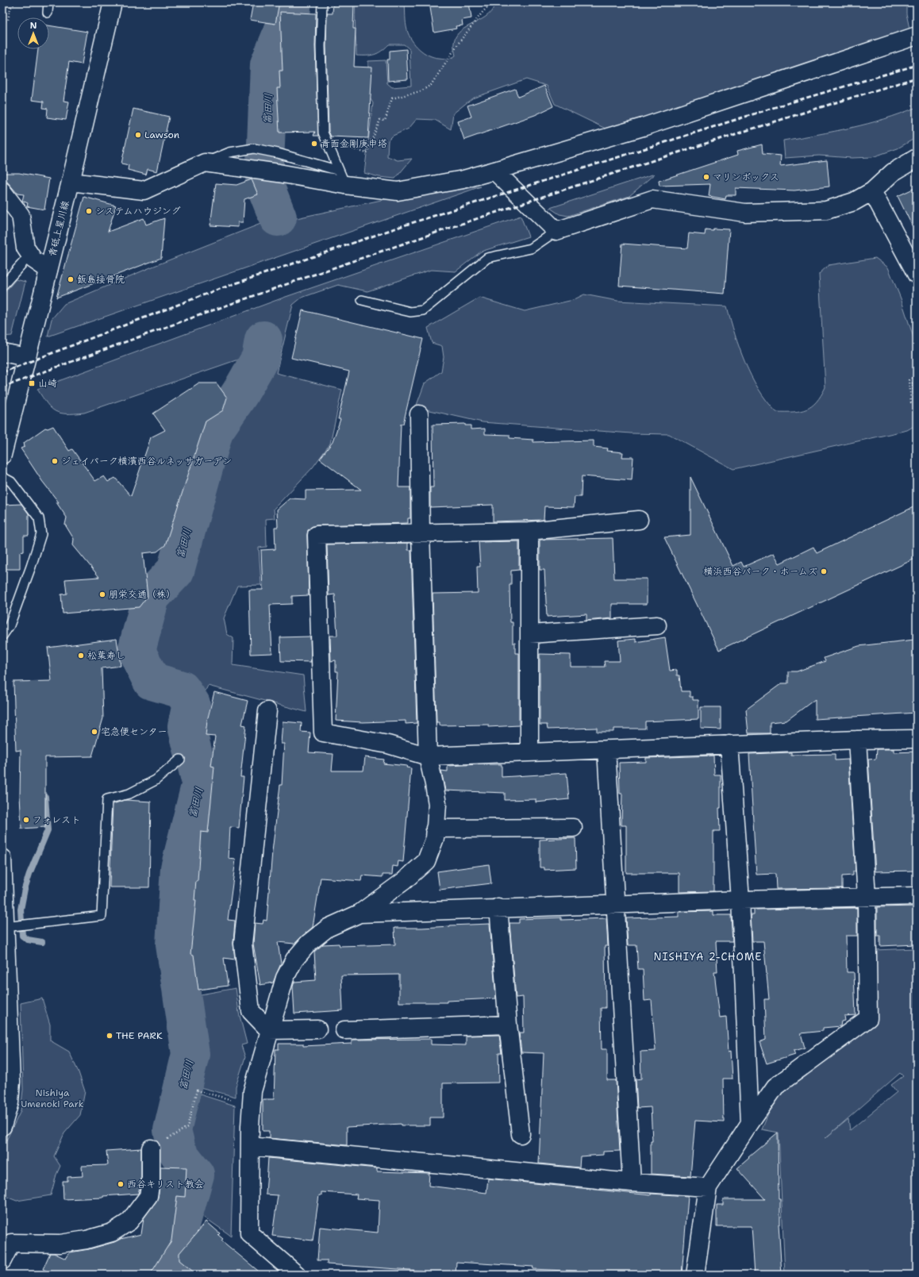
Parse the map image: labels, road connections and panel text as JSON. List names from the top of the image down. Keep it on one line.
{"streets":{"street":["青砥上星川線"]},"districts":["NISHIYA 2-CHOME"],"water":["富田川"],"parks":["Nishiya Umenoki Park"],"places":{"other":["Lawson","青面金剛庚申塔","マリンボックス","システムハウジング","飯島接骨院","ジェイパーク横濱西谷ルネッサガーデン","横浜西谷パーク・ホームズ","朋栄交通（株）","松葉寿し","宅急便センター","フォレスト","THE PARK","西谷キリスト教会"],"transit":["山崎"]},"north":"top"}
